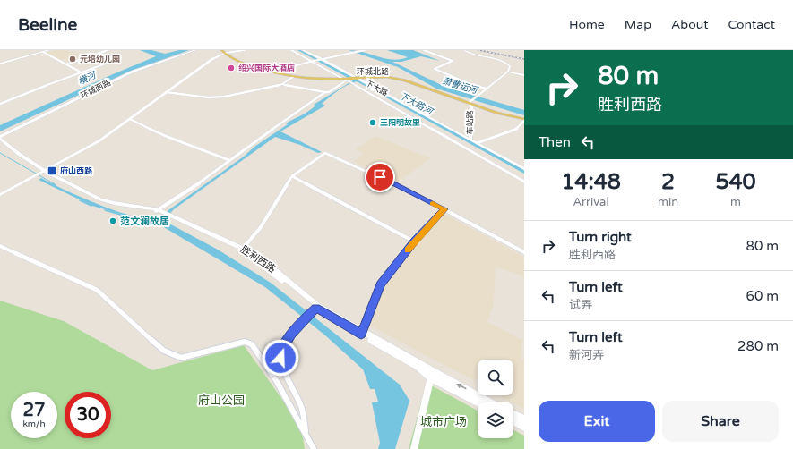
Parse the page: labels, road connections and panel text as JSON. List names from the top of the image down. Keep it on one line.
{"streets":{"main road":["环城北路","环城西路","胜利西路"],"street":["下大路","车站路"]},"crossings":[["环城北路","车站路"],["下大路","车站路"],["环城西路","胜利西路"]],"water":["横河","萧曹运河","下大路河"],"parks":["府山公园","城市广场"],"places":{"other":["元培幼儿园","绍兴国际大酒店","王阳明故里","范文澜故居"],"transit":["府山西路"]},"page":{"header":"Beeline","nav":["Home","Map","About","Contact"],"turn":["80 m","胜利西路"],"then":"Then","eta":["14:48","Arrival","2","min","540","m"],"list":[{"name":"Turn right","note":"胜利西路","value":"80 m"},{"name":"Turn left","note":"试弄","value":"60 m"},{"name":"Turn left","note":"新河弄","value":"280 m"}],"speed":"27 km/h","limit":"30","buttons":["Exit","Share"]}}
